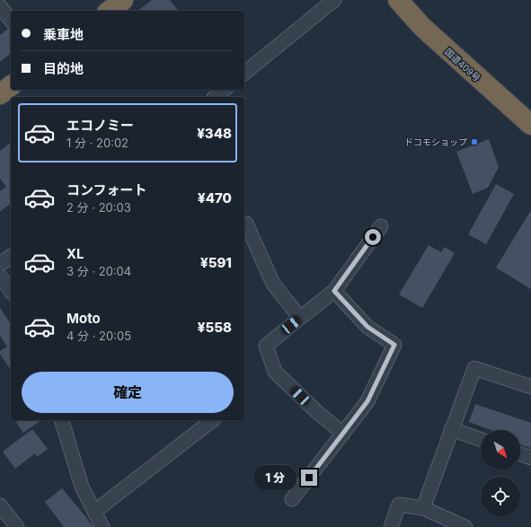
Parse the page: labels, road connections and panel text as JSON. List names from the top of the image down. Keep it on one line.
{"streets":{"highway":["国道409号"]},"places":["ドコモショップ"],"north":"bottom right","page":{"banner":["乗車地","目的地"],"list":[{"name":"エコノミー","note":"1 分 · 20:02","value":"¥348"},{"name":"コンフォート","note":"2 分 · 20:03","value":"¥470"},{"name":"XL","note":"3 分 · 20:04","value":"¥591"},{"name":"Moto","note":"4 分 · 20:05","value":"¥558"}],"buttons":"確定","bubble":"1 分"}}
